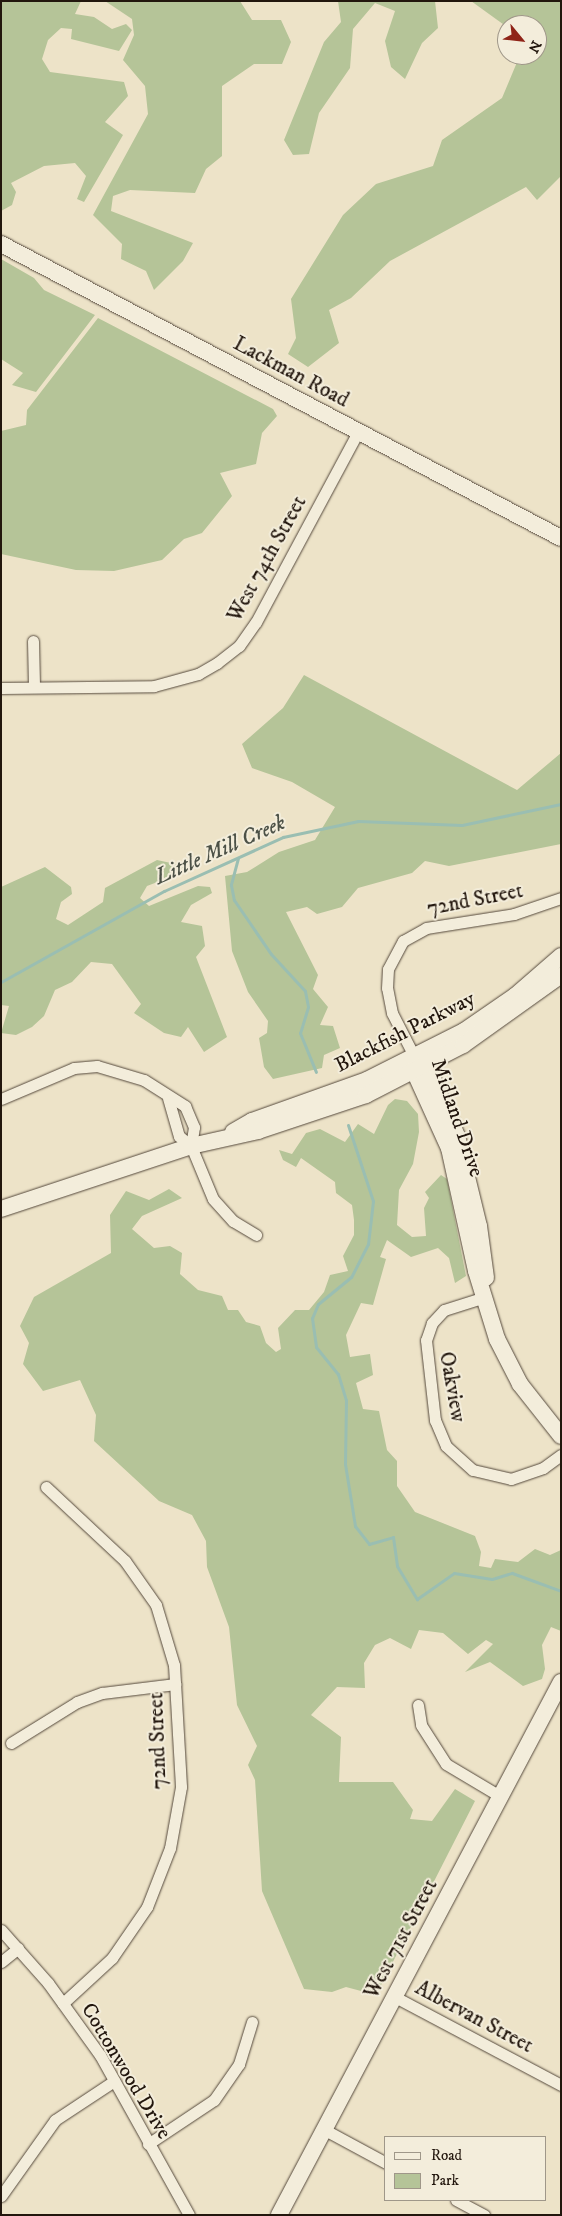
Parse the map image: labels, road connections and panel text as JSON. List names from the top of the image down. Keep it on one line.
{"streets":{"main road":["Lackman Road","Blackfish Parkway","Midland Drive","West 71st Street"],"street":["West 74th Street","72nd Street","Oakview","Albervan Street","Cottonwood Drive"]},"crossings":[["Lackman Road","West 74th Street"],["72nd Street","Blackfish Parkway"],["72nd Street","Midland Drive"],["72nd Street","Cottonwood Drive"],["Blackfish Parkway","Midland Drive"],["Midland Drive","Oakview"],["West 71st Street","Albervan Street"]],"water":["Little Mill Creek"],"legend":["Road","Park"],"north":"bottom right"}
